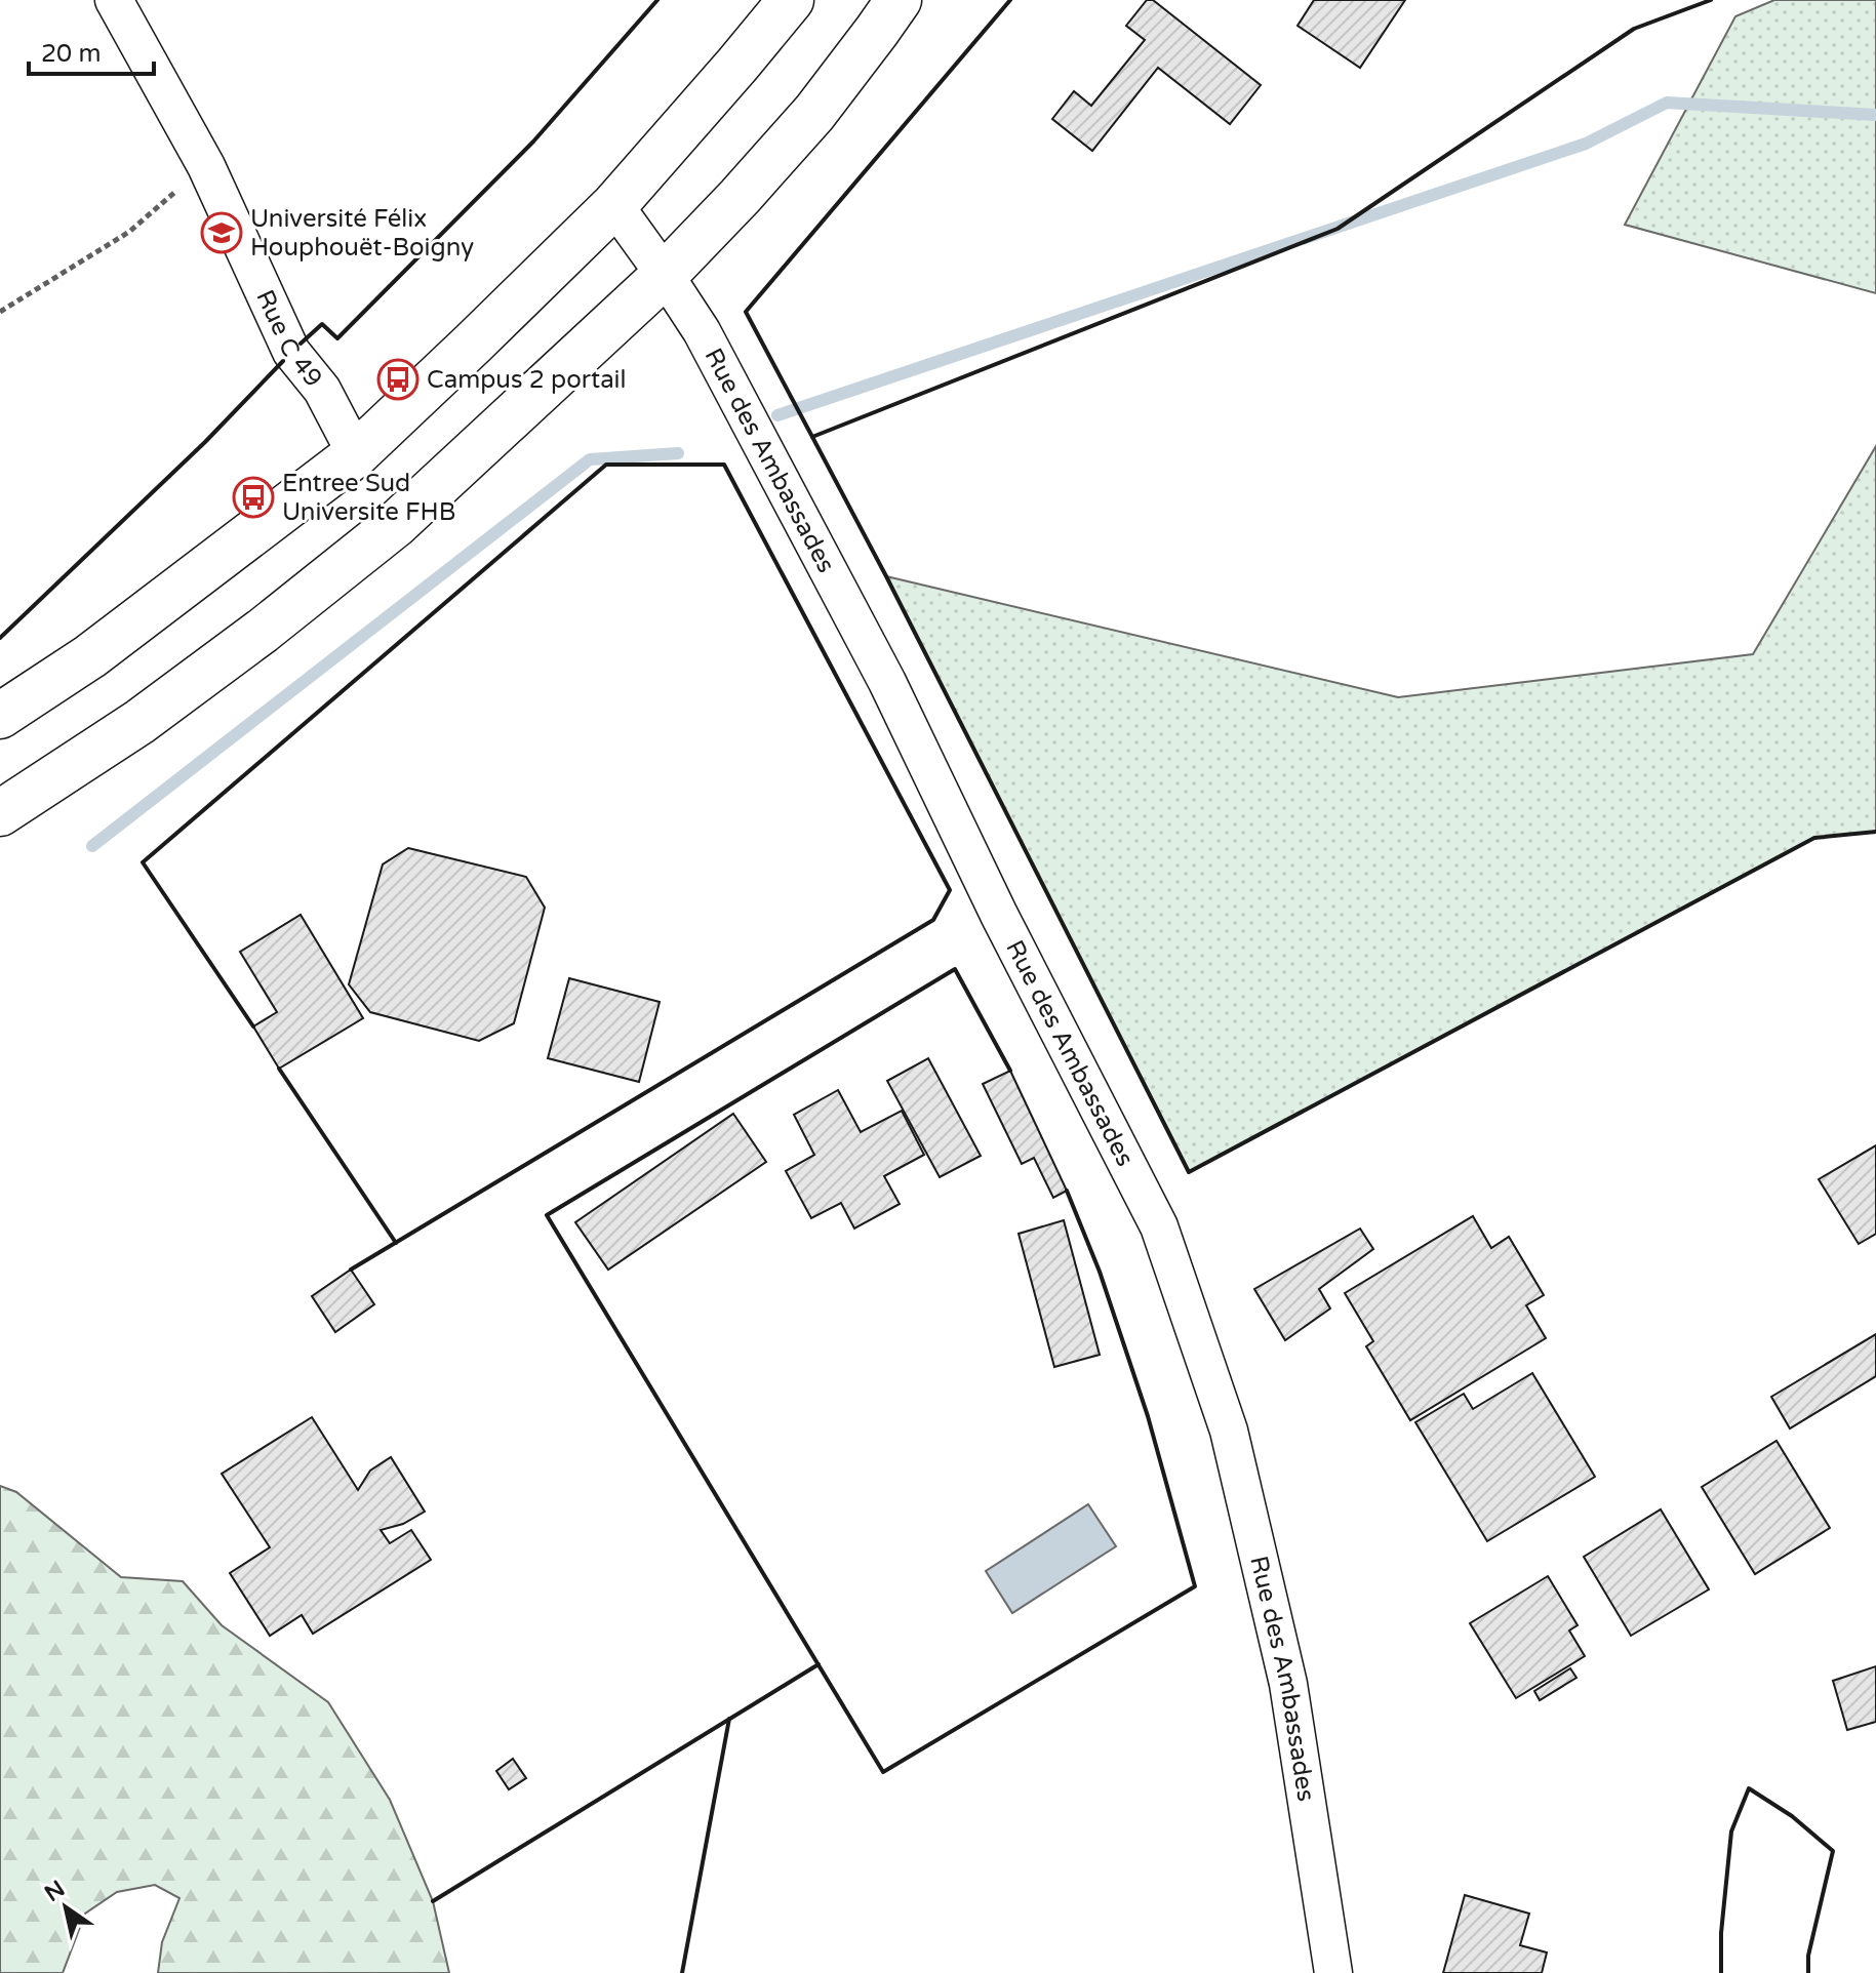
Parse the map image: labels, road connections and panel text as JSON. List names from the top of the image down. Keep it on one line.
{"streets":{"street":["Rue C 49","Rue des Ambassades"]},"places":{"school or university":["Université Félix Houphouët-Boigny"],"bus stop":["Campus 2 portail","Entree Sud Universite FHB"]},"scale_bar":"20 m","north":"top left"}
